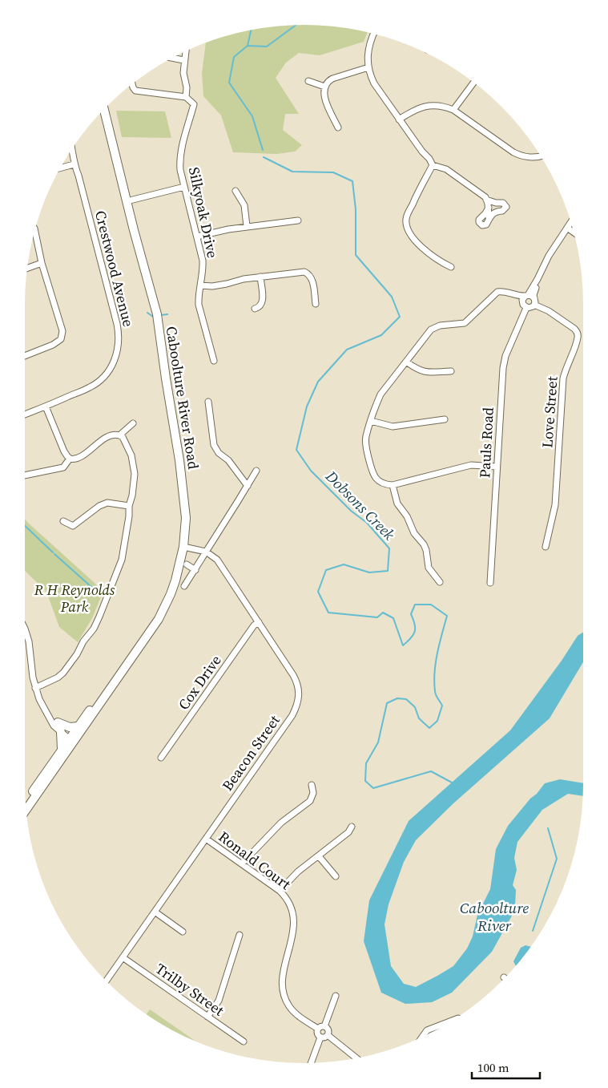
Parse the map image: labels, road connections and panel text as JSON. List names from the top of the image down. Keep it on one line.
{"streets":{"main road":["Caboolture River Road"],"street":["Silkyoak Drive","Crestwood Avenue","Love Street","Pauls Road","Cox Drive","Beacon Street","Ronald Court","Trilby Street"]},"crossings":[["Caboolture River Road","Beacon Street"],["Cox Drive","Beacon Street"],["Beacon Street","Ronald Court"],["Beacon Street","Trilby Street"]],"water":["Dobsons Creek","Caboolture River"],"parks":["R H Reynolds Park"],"scale_bar":"100 m"}
